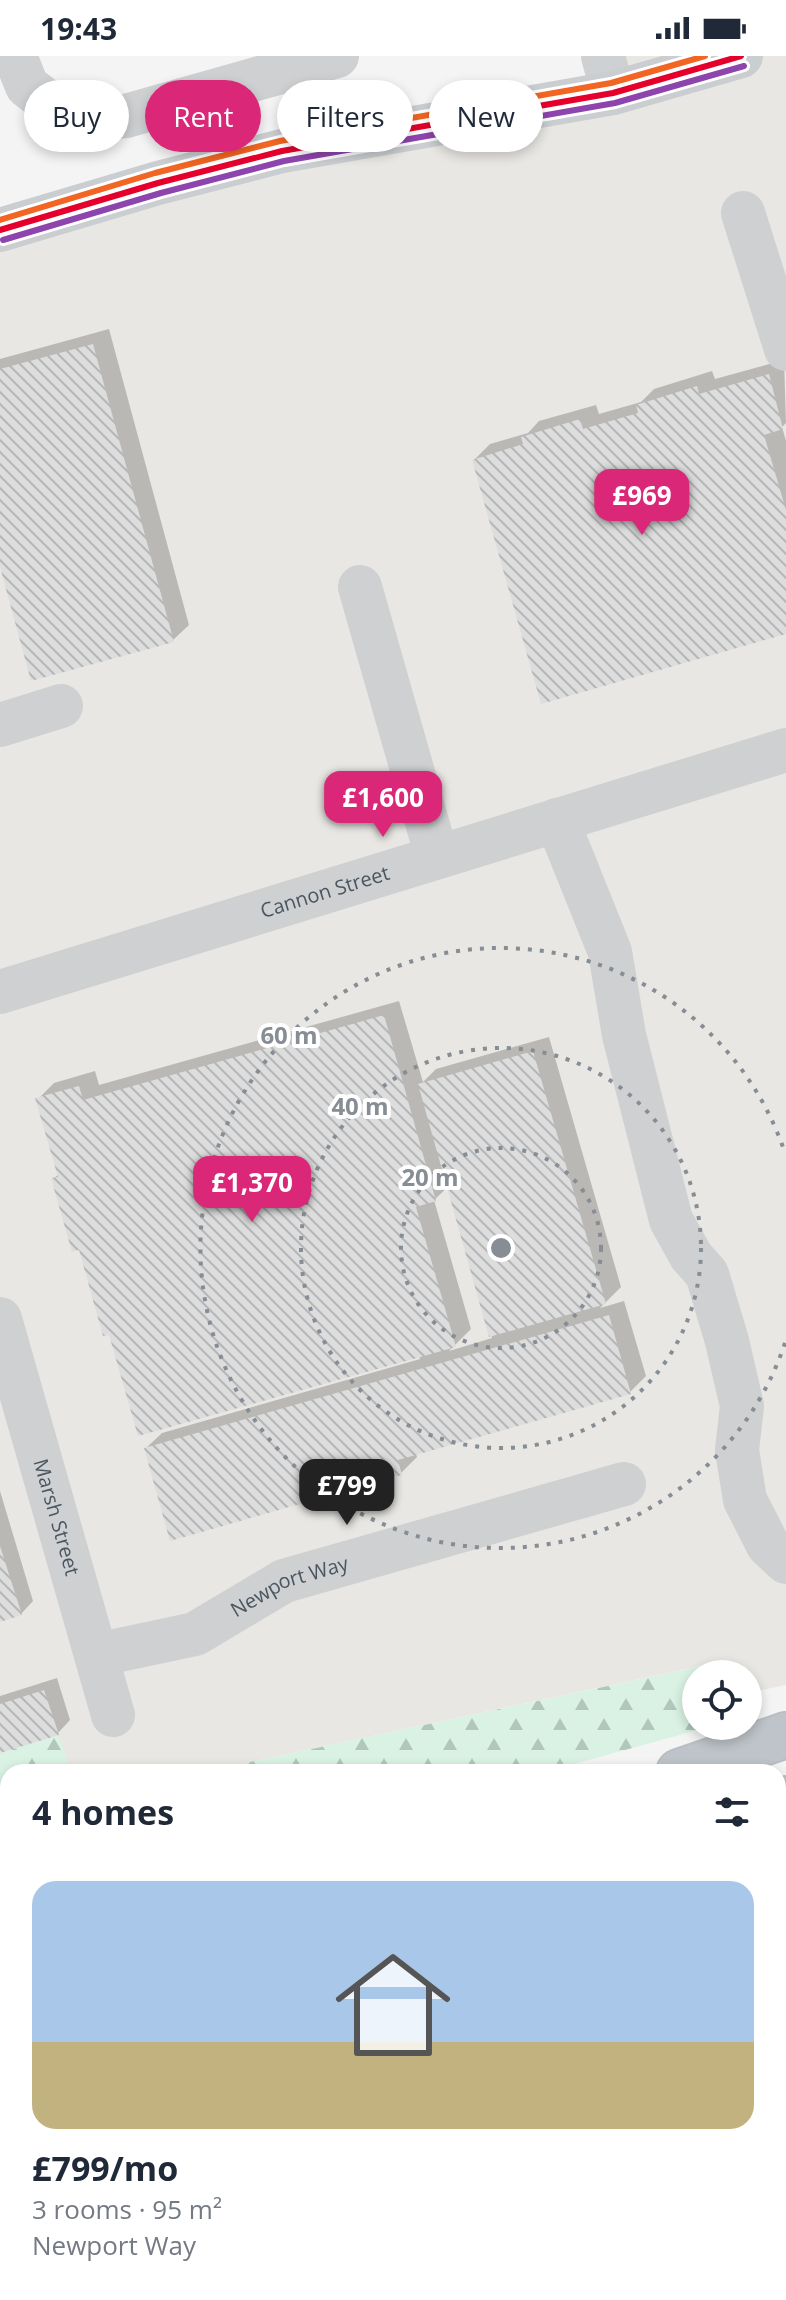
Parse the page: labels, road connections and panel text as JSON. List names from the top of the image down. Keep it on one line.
{"streets":{"street":["Cannon Street","Marsh Street","Newport Way"]},"crossings":[["Marsh Street","Newport Way"]],"page":{"status":"19:43","chip":["Buy","Rent","Filters","New"],"price":["£969","£1,600","£1,370","£799"],"heading":"4 homes","list":[{"name":"£799/mo","note":"3 rooms · 95 m² · Newport Way"}]},"rings":["60 m","40 m","20 m"]}
